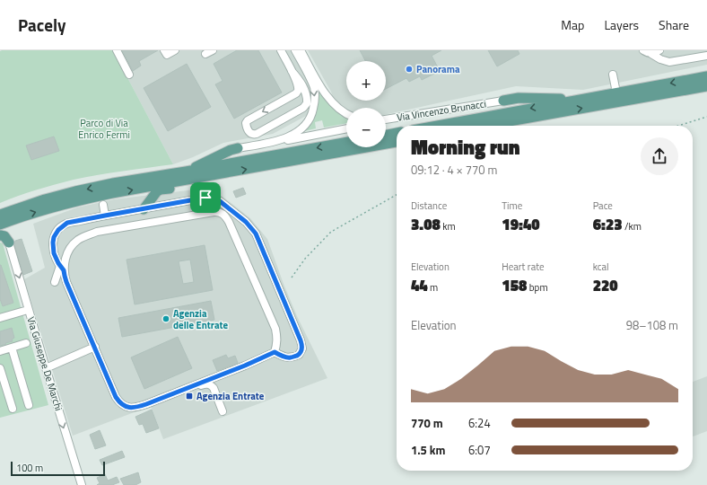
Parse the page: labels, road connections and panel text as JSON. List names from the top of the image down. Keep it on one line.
{"streets":{"street":["Via Vincenzo Brunacci","Via Giuseppe De Marchi"]},"parks":["Parco di Via Enrico Fermi"],"places":{"other":["Panorama","Agenzia delle Entrate"],"transit":["Agenzia Entrate"]},"scale_bar":"100 m","page":{"header":"Pacely","nav":["Map","Layers","Share"],"map_buttons":["+","−"],"heading":["Morning run","09:12 · 4 × 770 m"],"stats":[["Distance","3.08 km"],["Time","19:40"],["Pace","6:23 /km"],["Elevation","44 m"],["Heart rate","158 bpm"],["kcal","220"]],"chart":["Elevation","98–108 m"],"list":[{"name":"770 m","note":"6:24"},{"name":"1.5 km","note":"6:07"}],"scale":"100 m"}}
